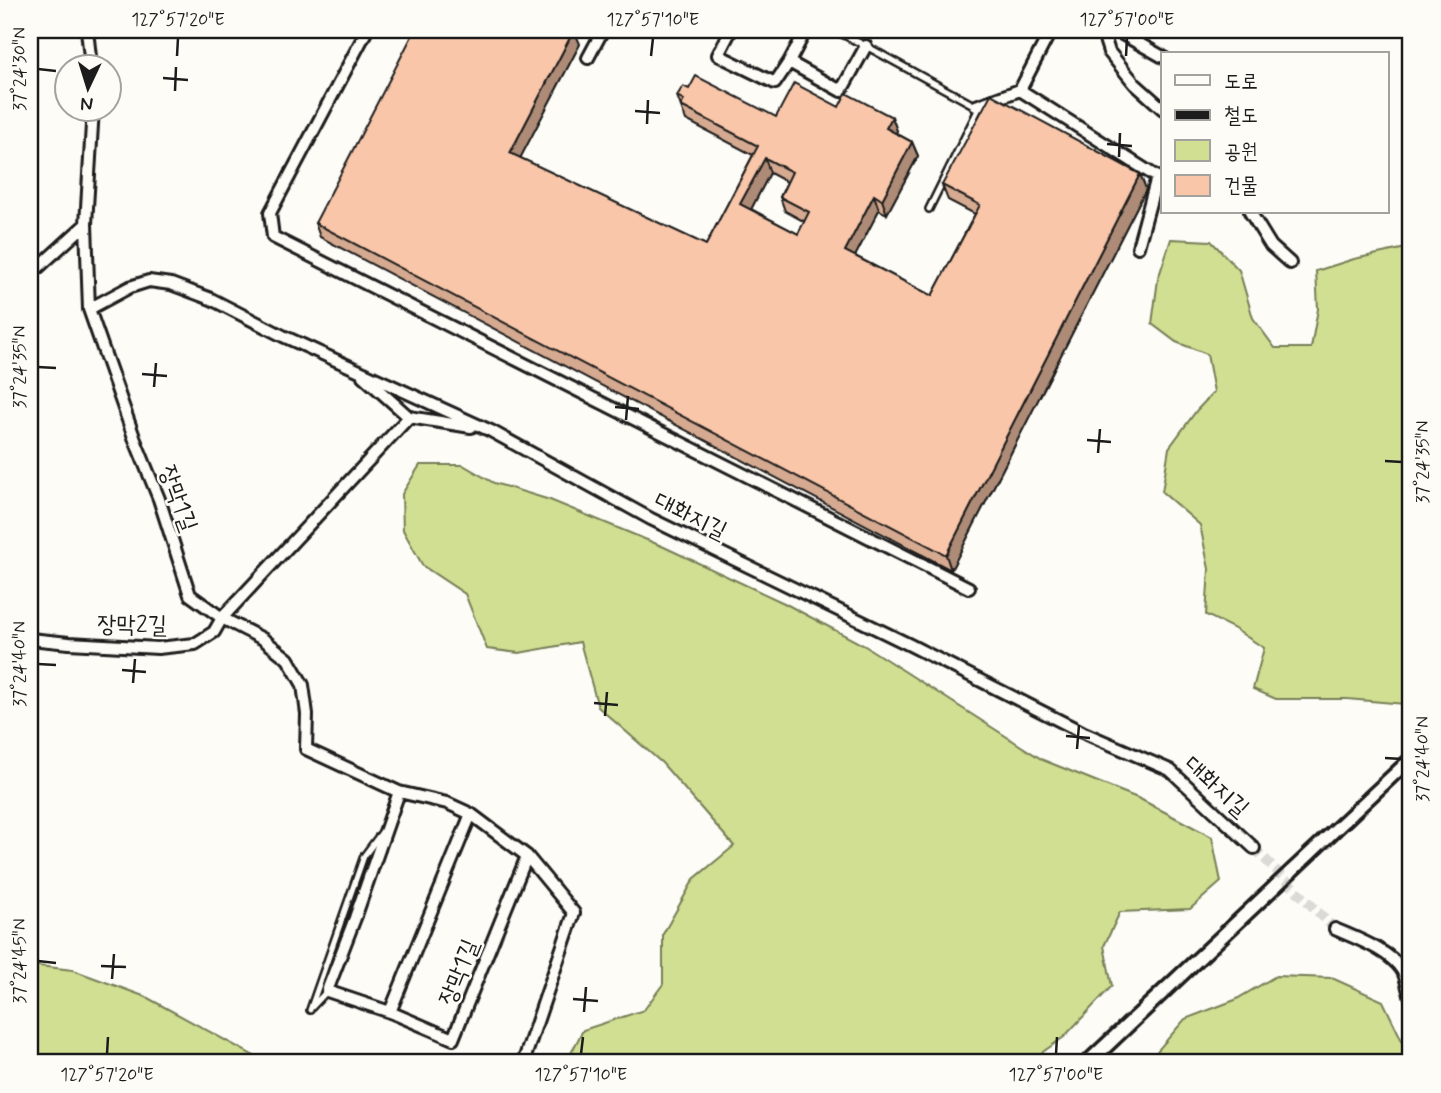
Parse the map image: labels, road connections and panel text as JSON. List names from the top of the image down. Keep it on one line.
{"streets":{"street":["장막1길","대화지길","장막2길"]},"crossings":[["장막1길","대화지길"],["장막1길","장막2길"]],"legend":["도로","철도","공원","건물"],"north":"bottom","coordinates":["127°57'20\"E","127°57'10\"E","127°57'00\"E","37°24'30\"N","37°24'35\"N","37°24'40\"N","37°24'45\"N"]}
